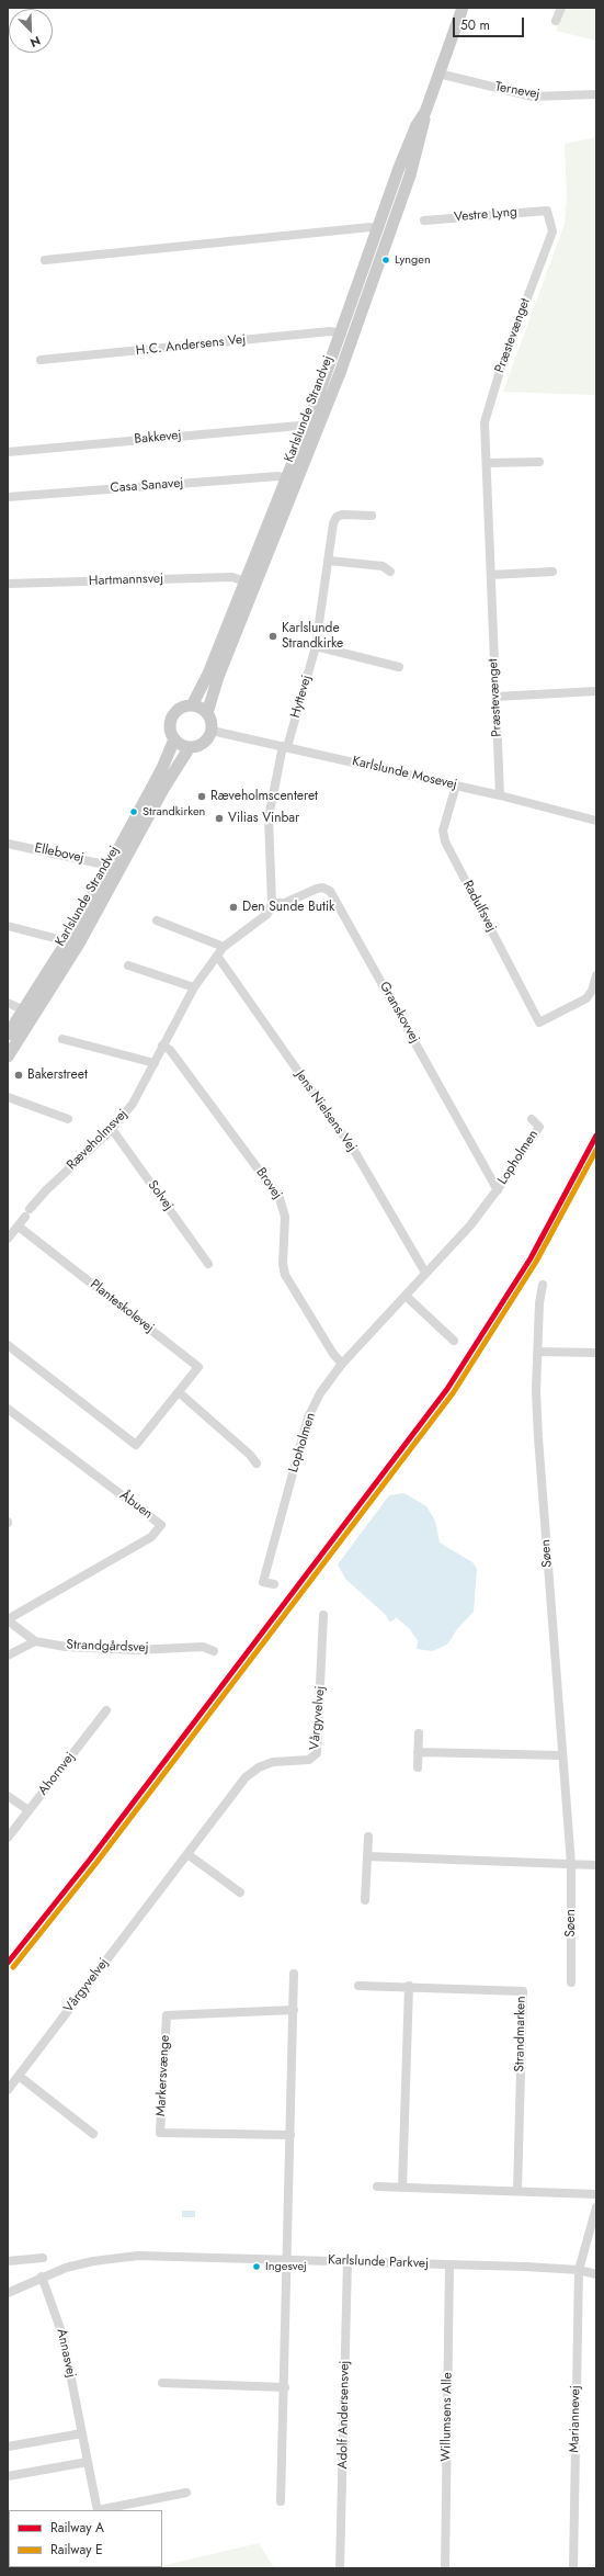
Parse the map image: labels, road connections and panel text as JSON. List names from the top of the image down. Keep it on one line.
{"streets":{"main road":["Karlslunde Strandvej"],"street":["Ternevej","Vestre Lyng","Præstevænget","H.C. Andersens Vej","Bakkevej","Casa Sanavej","Hartmannsvej","Hyttevej","Karlslunde Mosevej","Ellebovej","Radulfsvej","Granskovvej","Jens Nielsens Vej","Ræveholmsvej","Lopholmen","Brovej","Solvej","Planteskolevej","Åbuen","Søen","Strandgårdsvej","Vårgyvelvej","Ahornvej","Strandmarken","Markersvænge","Karlslunde Parkvej","Annasvej","Adolf Andersensvej","Willumsens Alle","Mariannevej"]},"crossings":[["Ternevej","Karlslunde Strandvej"],["Vestre Lyng","Præstevænget"],["Præstevænget","Karlslunde Mosevej"],["H.C. Andersens Vej","Karlslunde Strandvej"],["Karlslunde Strandvej","Bakkevej"],["Karlslunde Strandvej","Casa Sanavej"],["Karlslunde Strandvej","Hartmannsvej"],["Karlslunde Strandvej","Karlslunde Mosevej"],["Karlslunde Strandvej","Ellebovej"],["Hyttevej","Karlslunde Mosevej"],["Karlslunde Mosevej","Radulfsvej"],["Granskovvej","Ræveholmsvej"],["Granskovvej","Lopholmen"],["Jens Nielsens Vej","Ræveholmsvej"],["Jens Nielsens Vej","Lopholmen"],["Ræveholmsvej","Brovej"],["Ræveholmsvej","Solvej"],["Ræveholmsvej","Planteskolevej"],["Lopholmen","Brovej"],["Åbuen","Strandgårdsvej"],["Karlslunde Parkvej","Annasvej"],["Karlslunde Parkvej","Adolf Andersensvej"],["Karlslunde Parkvej","Willumsens Alle"],["Karlslunde Parkvej","Mariannevej"]],"places":["Lyngen","Karlslunde Strandkirke","Ræveholmscenteret","Strandkirken","Vilias Vinbar","Den Sunde Butik","Bakerstreet","Ingesvej"],"lines":["rail line A","rail line E"],"legend":["Railway A","Railway E"],"scale_bar":"50 m","north":"bottom right"}
